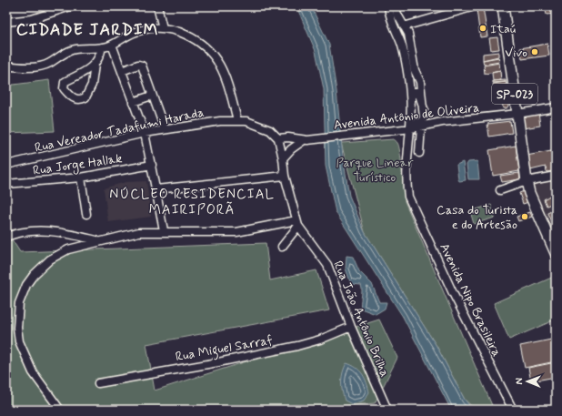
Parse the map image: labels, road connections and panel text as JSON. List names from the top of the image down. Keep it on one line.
{"streets":{"main road":["SP-023"],"street":["Avenida Antônio de Oliveira","Rua Vereador Tadafumi Harada","Rua Jorge Hallak","Avenida Nipo Brasileira","Rua João Antônio Brilha","Rua Miguel Sarraf"]},"crossings":[["SP-023","Avenida Antônio de Oliveira"],["Avenida Antônio de Oliveira","Rua Vereador Tadafumi Harada"],["Avenida Antônio de Oliveira","Avenida Nipo Brasileira"],["Avenida Antônio de Oliveira","Rua João Antônio Brilha"],["Rua Vereador Tadafumi Harada","Rua João Antônio Brilha"],["Rua João Antônio Brilha","Rua Miguel Sarraf"]],"districts":["CIDADE JARDIM","NÚCLEO RESIDENCIAL MAIRIPORÃ"],"parks":["Parque Linear Turístico"],"places":["Itaú","Vivo","Casa do Turista e do Artesão"],"north":"left"}
